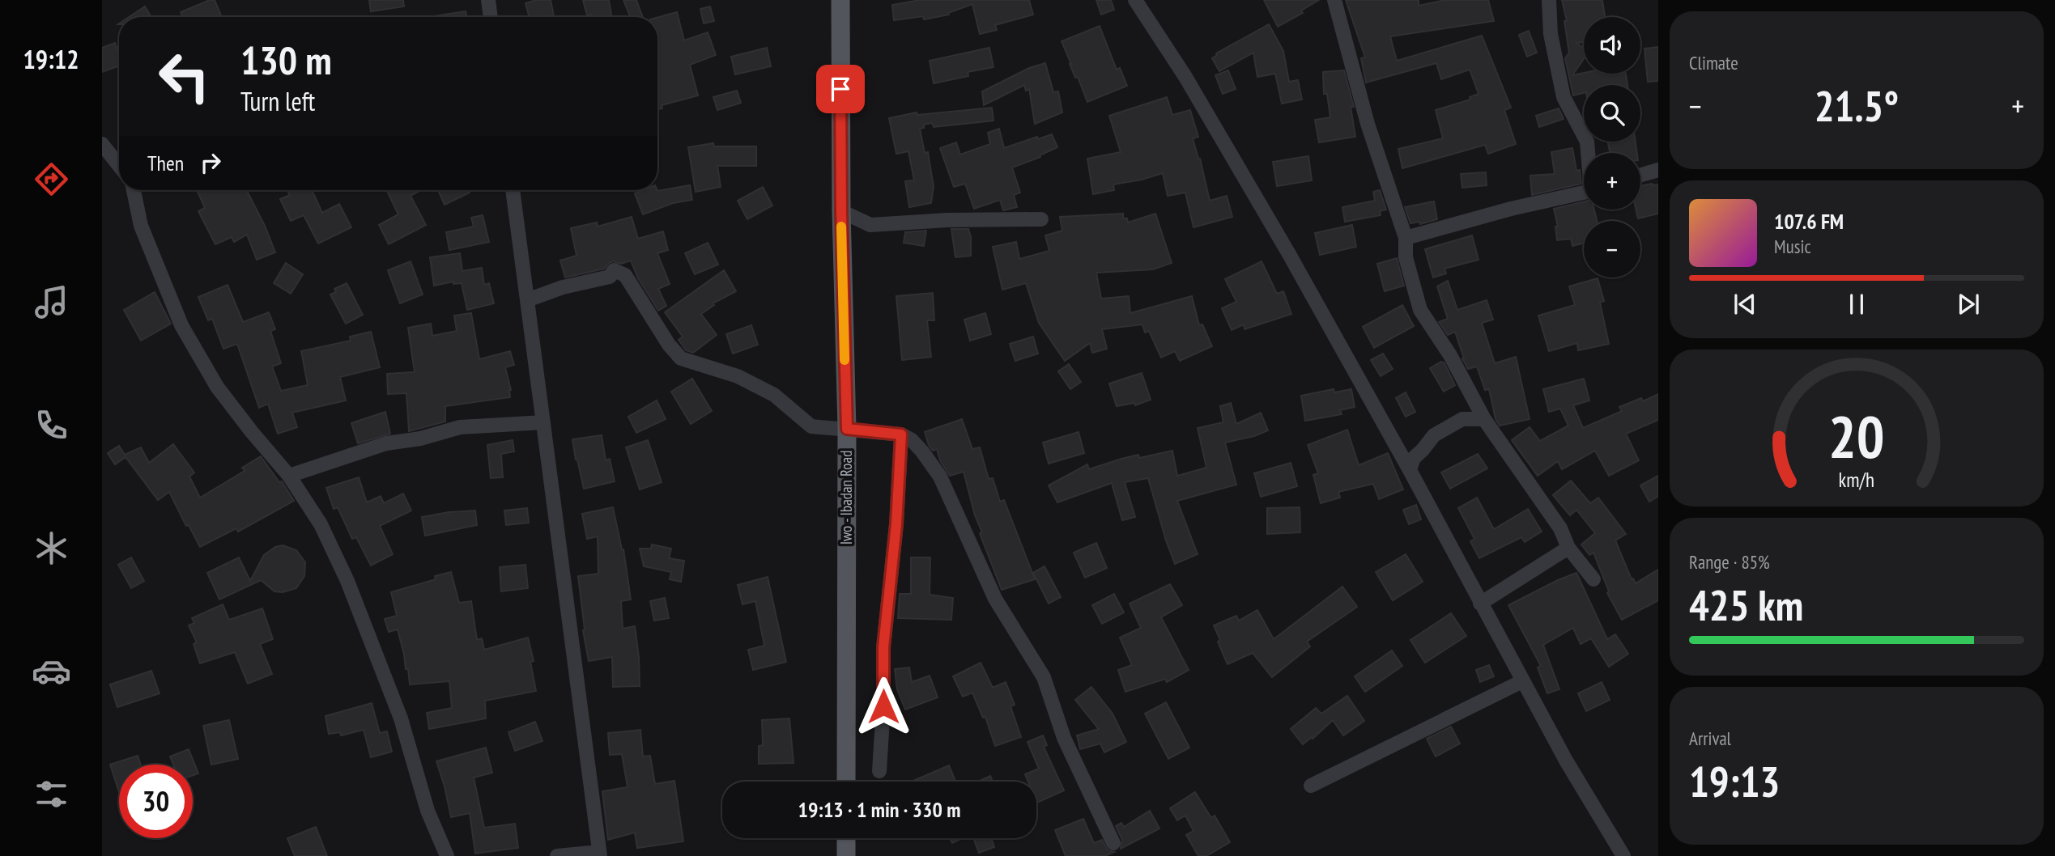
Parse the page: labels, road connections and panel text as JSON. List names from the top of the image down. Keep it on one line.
{"streets":{"main road":["Iwo - Ibadan Road"]},"page":{"tabs":"19:12","tile":["Climate",["Range · 85%","425 km"],["Arrival","19:13"]],"map_buttons":["+","−"],"turn":["130 m","Turn left"],"heat":["−","21.5°","+"],"then":"Then","song":["107.6 FM","Music"],"limit":"30","trip":"19:13 · 1 min · 330 m","gauge":["20","km/h"]}}
